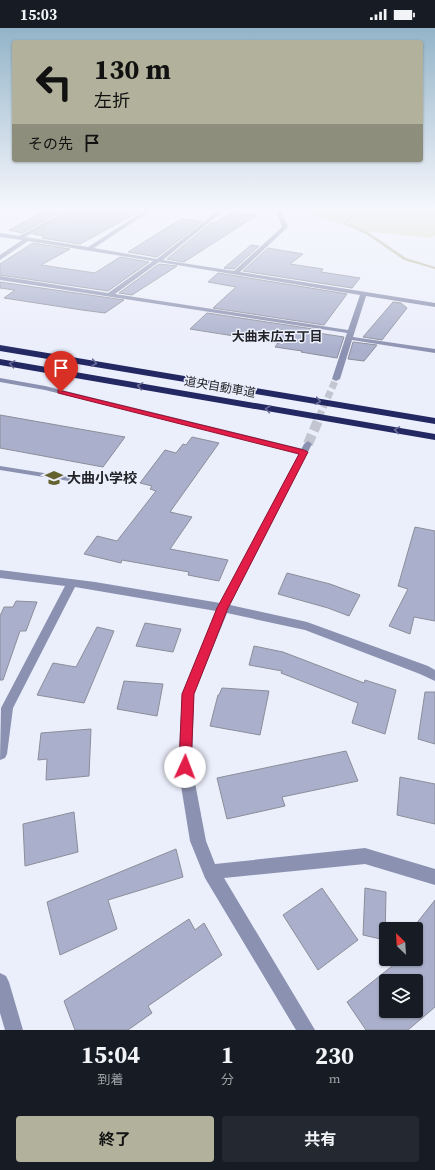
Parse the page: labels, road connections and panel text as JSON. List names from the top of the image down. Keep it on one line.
{"streets":{"highway":["道央自動車道"]},"districts":["大曲末広五丁目"],"places":{"school or university":["大曲小学校"]},"north":"top left","page":{"status":"15:03","turn":["130 m","左折"],"then":"その先","eta":["15:04","到着","1","分","230","m"],"buttons":["終了","共有"]}}
